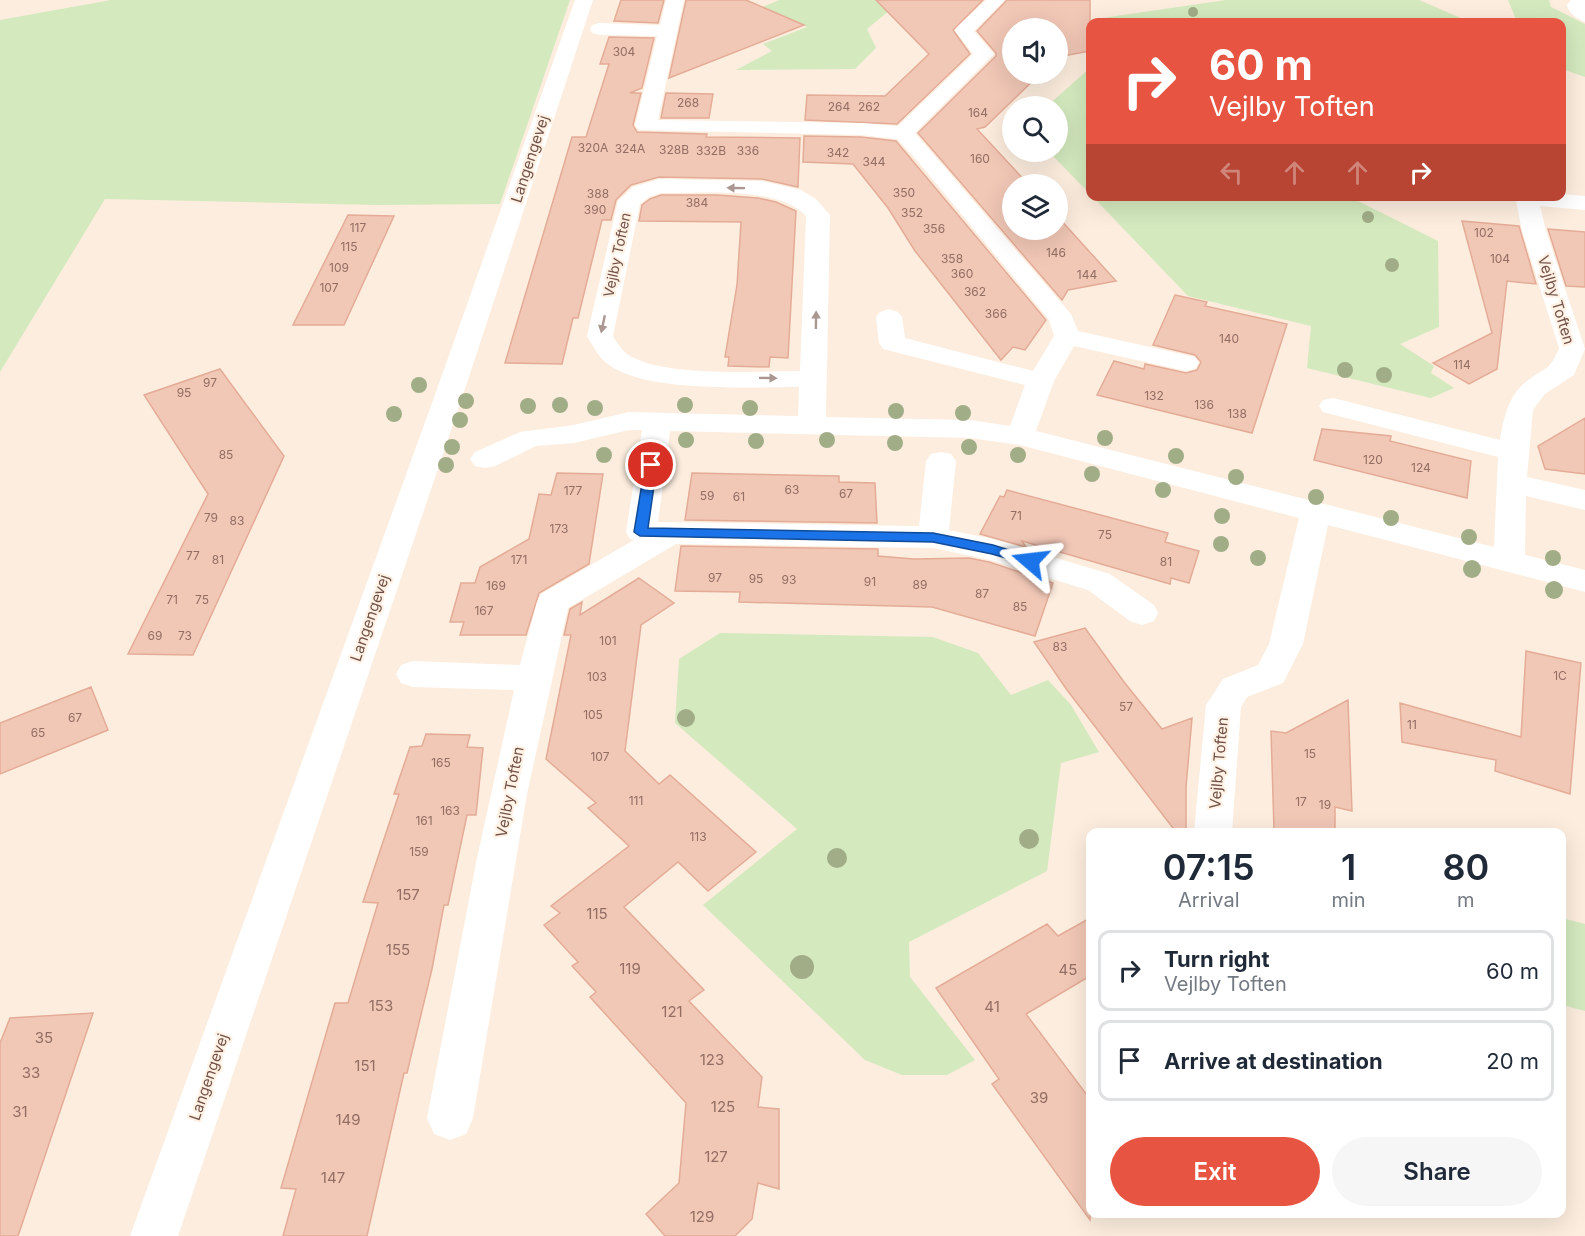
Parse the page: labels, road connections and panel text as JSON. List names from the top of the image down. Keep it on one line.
{"streets":{"street":["Langengevej","Vejlby Toften"]},"house_numbers":["304","268","264","262","164","320A","324A","328B","332B","336","342","160","344","350","388","384","390","352","117","356","102","115","146","358","104","109","360","144","107","362","366","140","114","97","95","132","136","138","85","120","124","63","177","67","59","61","71","79","83","173","75","77","81","171","81","97","95","93","91","89","169","87","71","75","85","167","69","73","101","83","1C","103","57","105","67","11","65","15","107","165","111","17","19","163","161","113","159","157","115","155","119","45","153","41","121","35","123","151","33","39","125","31","149","127","147","129"],"page":{"turn":["60 m","Vejlby Toften"],"eta":["07:15","Arrival","1","min","80","m"],"list":[{"name":"Turn right","note":"Vejlby Toften","value":"60 m"},{"name":"Arrive at destination","value":"20 m"}],"buttons":["Exit","Share"]}}
